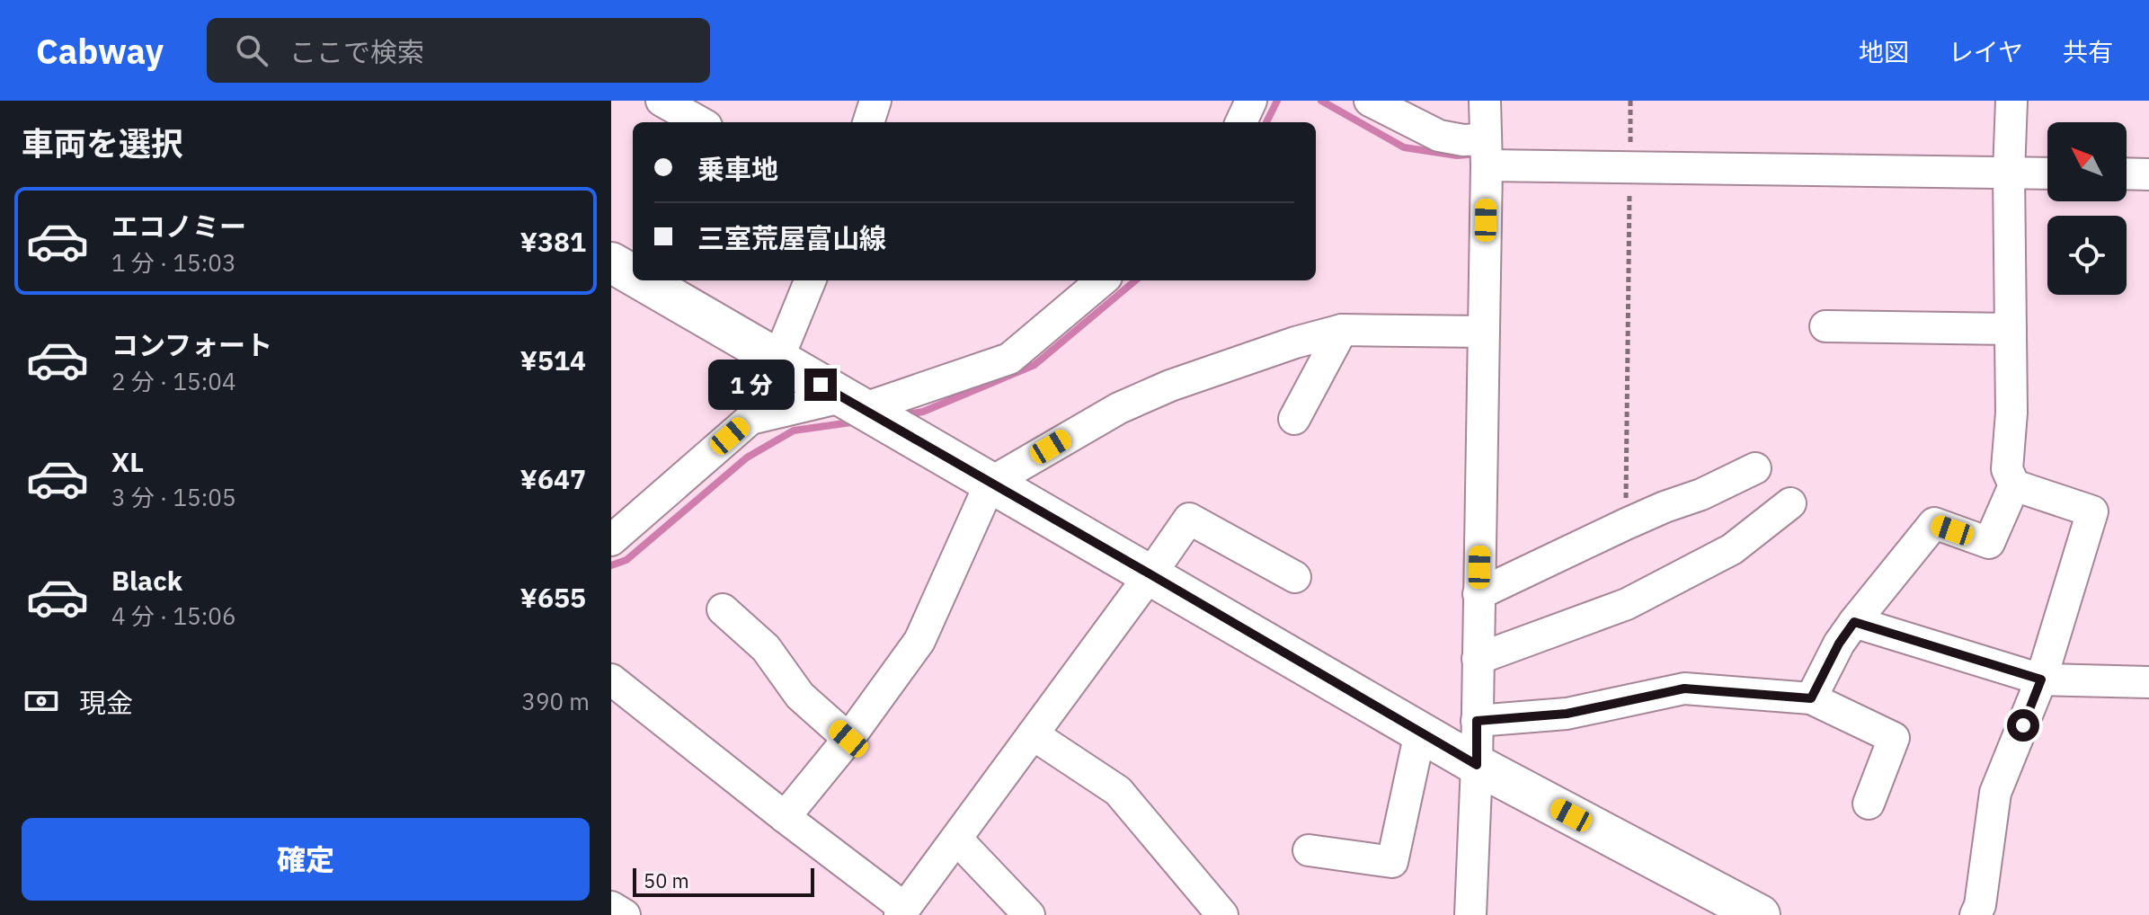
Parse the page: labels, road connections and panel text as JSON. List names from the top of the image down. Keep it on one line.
{"scale_bar":"50 m","north":"top left","page":{"header":"Cabway","search":"ここで検索","nav":["地図","レイヤ","共有"],"heading":"車両を選択","banner":["乗車地","三室荒屋富山線"],"list":[{"name":"エコノミー","note":"1 分 · 15:03","value":"¥381"},{"name":"コンフォート","note":"2 分 · 15:04","value":"¥514"},{"name":"XL","note":"3 分 · 15:05","value":"¥647"},{"name":"Black","note":"4 分 · 15:06","value":"¥655"}],"bubble":"1 分","pay":["現金","390 m"],"buttons":"確定","scale":"50 m"}}
